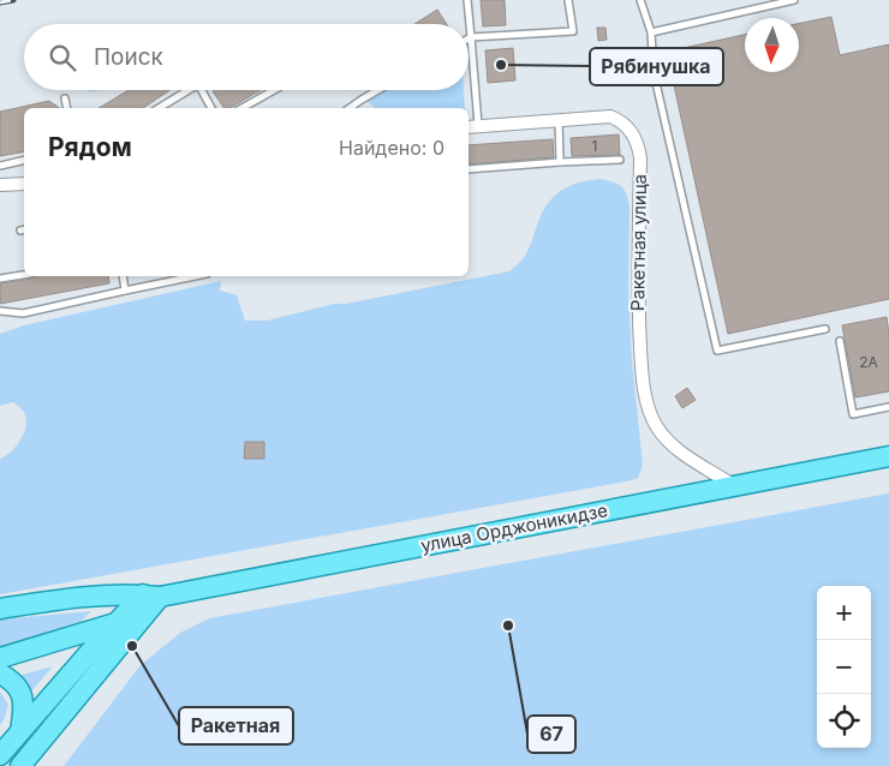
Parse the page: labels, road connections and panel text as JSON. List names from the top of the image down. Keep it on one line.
{"streets":{"main road":["улица Орджоникидзе"],"street":["Ракетная улица"]},"crossings":[["Ракетная улица","улица Орджоникидзе"]],"places":["Рябинушка","67","Ракетная"],"house_numbers":["1","2А"],"north":"bottom","page":{"search":"Поиск","heading":["Рядом","Найдено: 0"],"map_buttons":["+","−"]}}
